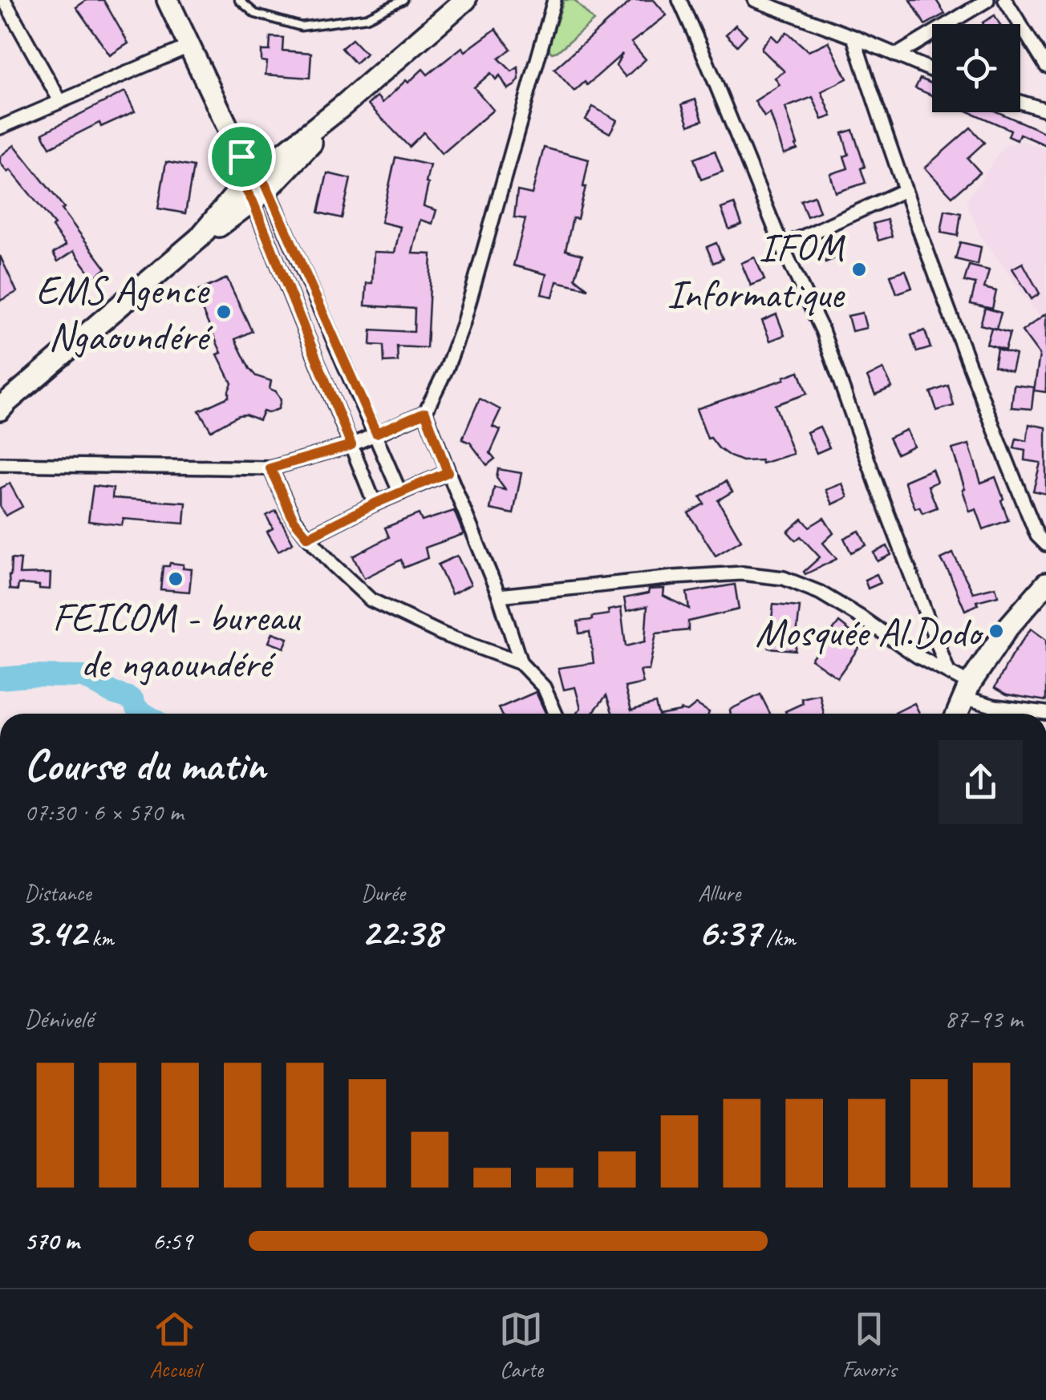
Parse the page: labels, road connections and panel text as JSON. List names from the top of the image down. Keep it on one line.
{"places":["IFOM Informatique","EMS Agence Ngaoundéré","FEICOM - bureau de ngaoundéré","Mosquée Al.Dodo"],"page":{"heading":["Course du matin","07:30 · 6 × 570 m"],"stats":[["Distance","3.42 km"],["Durée","22:38"],["Allure","6:37 /km"]],"chart":["Dénivelé","87–93 m"],"list":[{"name":"570 m","note":"6:59"}],"tabs":["Accueil","Carte","Favoris"]}}
